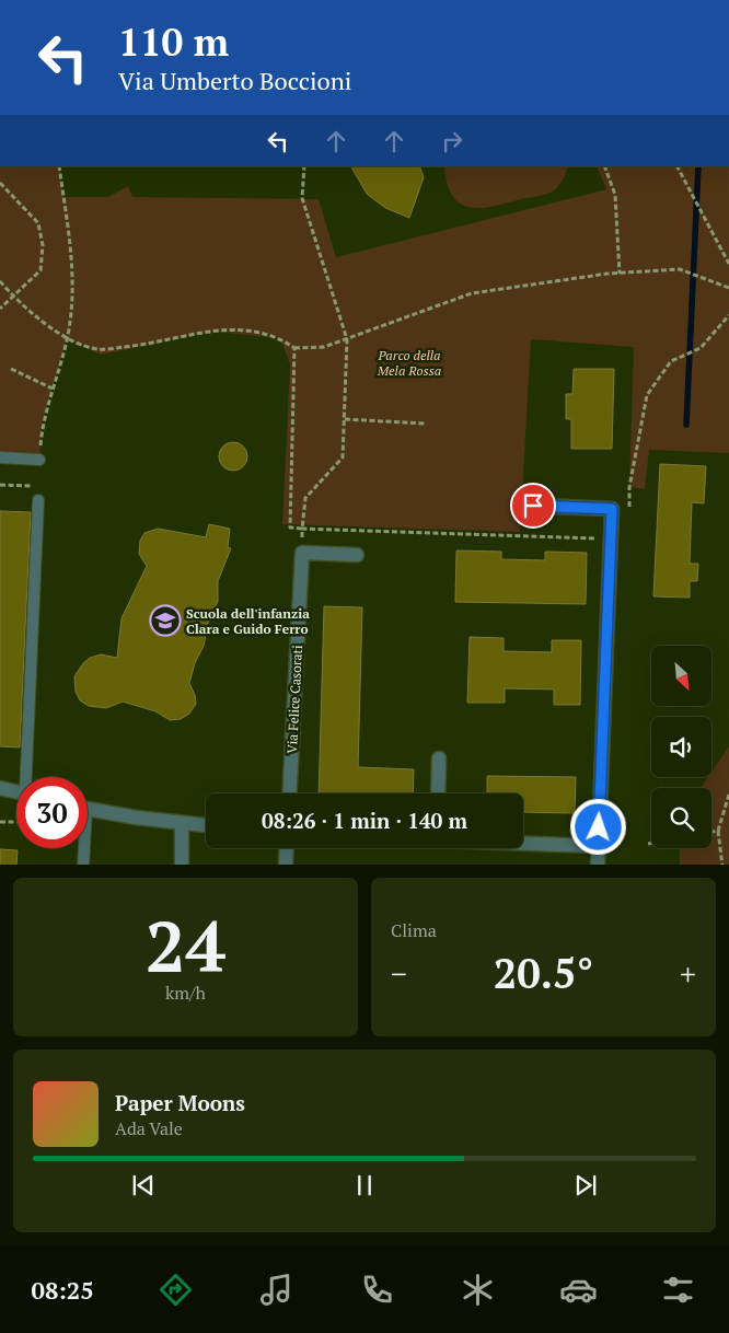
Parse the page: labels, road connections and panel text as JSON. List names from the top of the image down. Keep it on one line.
{"streets":{"street":["Via Felice Casorati"]},"parks":["Parco della Mela Rossa"],"places":{"school or university":["Scuola dell'infanzia Clara e Guido Ferro"]},"north":"bottom right","page":{"turn":["110 m","Via Umberto Boccioni"],"limit":"30","trip":"08:26 · 1 min · 140 m","tile":[["24","km/h"],"Clima"],"heat":["−","20.5°","+"],"song":["Paper Moons","Ada Vale"],"tabs":"08:25"}}
